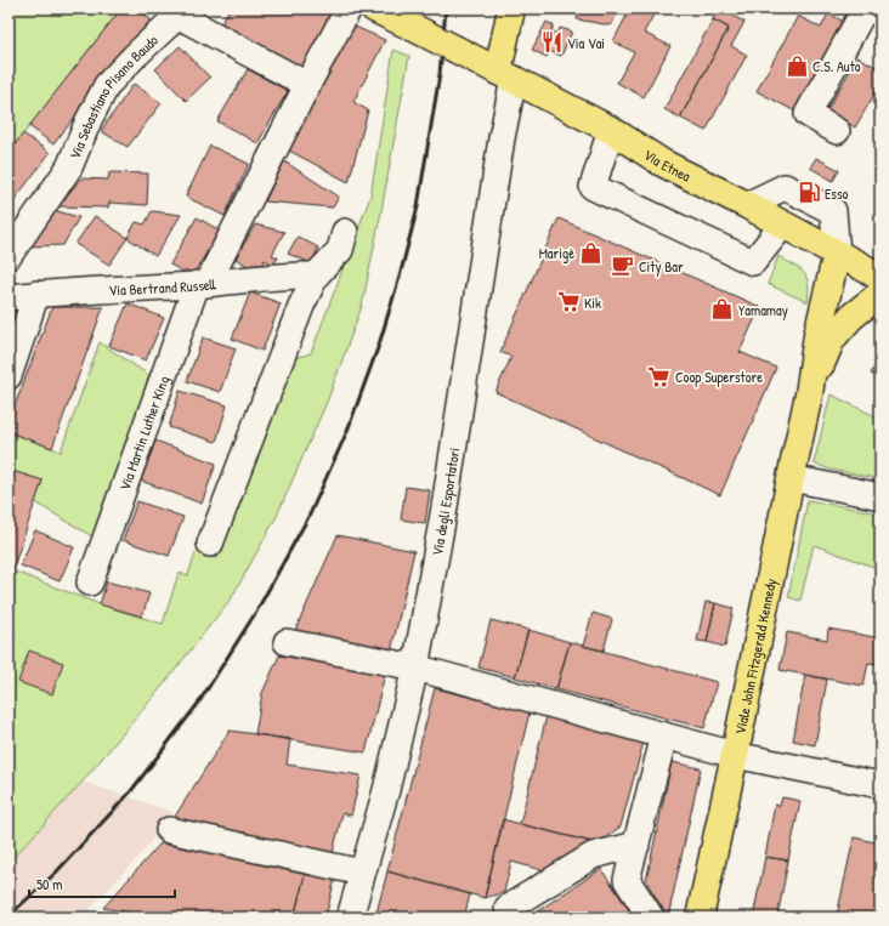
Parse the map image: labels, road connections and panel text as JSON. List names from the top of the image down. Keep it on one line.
{"streets":{"main road":["Via Etnea","Viale John Fitzgerald Kennedy"],"street":["Via Sebastiano Pisano Baudo","Via Bertrand Russell","Via Martin Luther King","Via degli Esportatori"]},"crossings":[["Via Sebastiano Pisano Baudo","Via Martin Luther King"],["Via Etnea","Via degli Esportatori"],["Via Bertrand Russell","Via Martin Luther King"]],"places":{"restaurant":["Via Vai"],"shop":["C.S. Auto","Marigè","Yamamay"],"fuel station":["Esso"],"cafe":["City Bar"],"supermarket":["Kik","Coop Superstore"]},"scale_bar":"50 m"}
